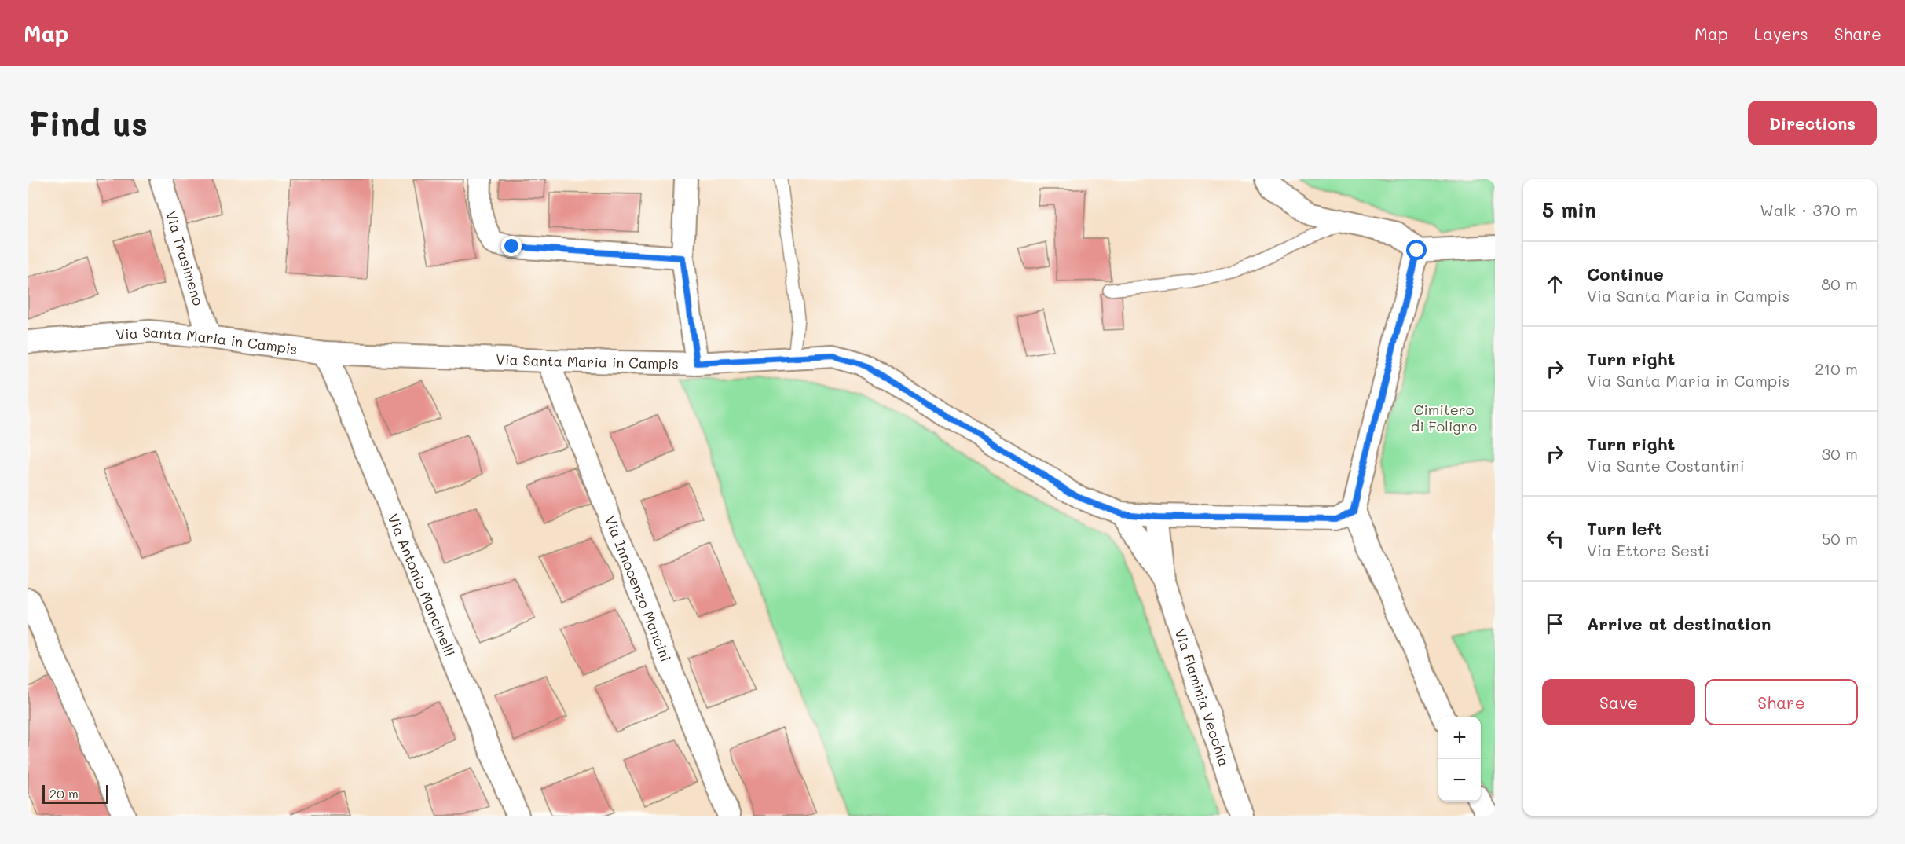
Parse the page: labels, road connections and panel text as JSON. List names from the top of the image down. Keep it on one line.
{"streets":{"street":["Via Trasimeno","Via Santa Maria in Campis","Via Antonio Mancinelli","Via Innocenzo Mancini","Via Flaminia Vecchia"]},"crossings":[["Via Trasimeno","Via Santa Maria in Campis"],["Via Santa Maria in Campis","Via Antonio Mancinelli"],["Via Santa Maria in Campis","Via Innocenzo Mancini"],["Via Santa Maria in Campis","Via Flaminia Vecchia"]],"parks":["Cimitero di Foligno"],"scale_bar":"20 m","page":{"header":"Map","nav":["Map","Layers","Share"],"buttons":["Directions",["Save","Share"]],"title":"Find us","heading":["5 min","Walk · 370 m"],"list":[["Continue","Via Santa Maria in Campis","80 m"],["Turn right","Via Santa Maria in Campis","210 m"],["Turn right","Via Sante Costantini","30 m"],["Turn left","Via Ettore Sesti","50 m"],"Arrive at destination"],"map_buttons":["+","−"],"scale":"20 m"}}
